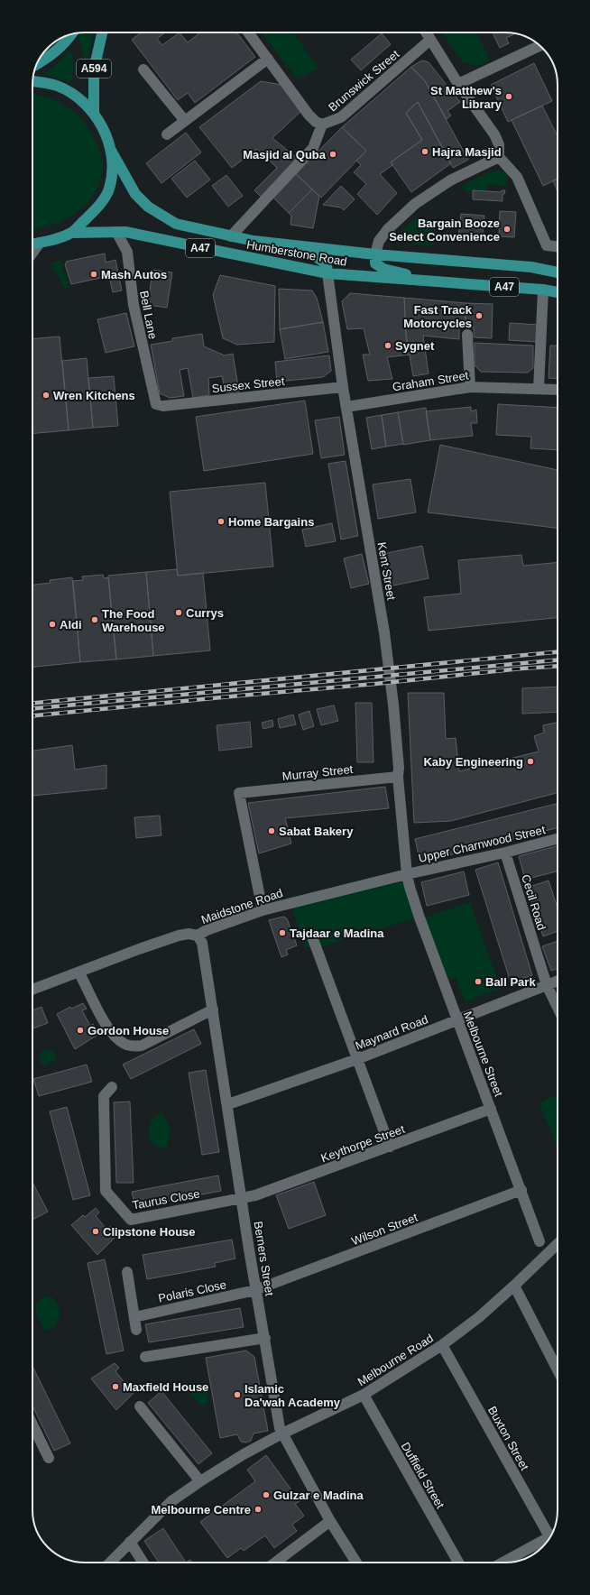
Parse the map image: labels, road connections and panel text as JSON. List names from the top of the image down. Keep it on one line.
{"streets":{"main road":["A594","A47","Humberstone Road"],"street":["Brunswick Street","Bell Lane","Graham Street","Sussex Street","Kent Street","Murray Street","Upper Charnwood Street","Cecil Road","Maidstone Road","Maynard Road","Melbourne Street","Keythorpe Street","Taurus Close","Wilson Street","Berners Street","Polaris Close","Melbourne Road","Buxton Street","Duffield Street"]},"crossings":[["Brunswick Street","Humberstone Road"],["A47","Humberstone Road"],["A47","Kent Street"],["Humberstone Road","Bell Lane"],["Humberstone Road","Kent Street"],["Bell Lane","Sussex Street"],["Graham Street","Kent Street"],["Sussex Street","Kent Street"],["Kent Street","Murray Street"],["Kent Street","Upper Charnwood Street"],["Kent Street","Maidstone Road"],["Kent Street","Melbourne Street"],["Murray Street","Maidstone Road"],["Upper Charnwood Street","Cecil Road"],["Upper Charnwood Street","Maidstone Road"],["Upper Charnwood Street","Melbourne Street"],["Cecil Road","Maynard Road"],["Maidstone Road","Melbourne Street"],["Maidstone Road","Berners Street"],["Maynard Road","Melbourne Street"],["Maynard Road","Berners Street"],["Melbourne Street","Keythorpe Street"],["Melbourne Street","Wilson Street"],["Keythorpe Street","Taurus Close"],["Keythorpe Street","Berners Street"],["Taurus Close","Berners Street"],["Wilson Street","Berners Street"],["Wilson Street","Polaris Close"],["Berners Street","Polaris Close"],["Berners Street","Melbourne Road"],["Melbourne Road","Buxton Street"],["Melbourne Road","Duffield Street"]],"places":["St Matthew's Library","Hajra Masjid","Masjid al Quba","Bargain Booze Select Convenience","Mash Autos","Fast Track Motorcycles","Sygnet","Wren Kitchens","Home Bargains","Currys","The Food Warehouse","Aldi","Kaby Engineering","Sabat Bakery","Tajdaar e Madina","Ball Park","Gordon House","Clipstone House","Maxfield House","Islamic Da'wah Academy","Gulzar e Madina","Melbourne Centre"]}
